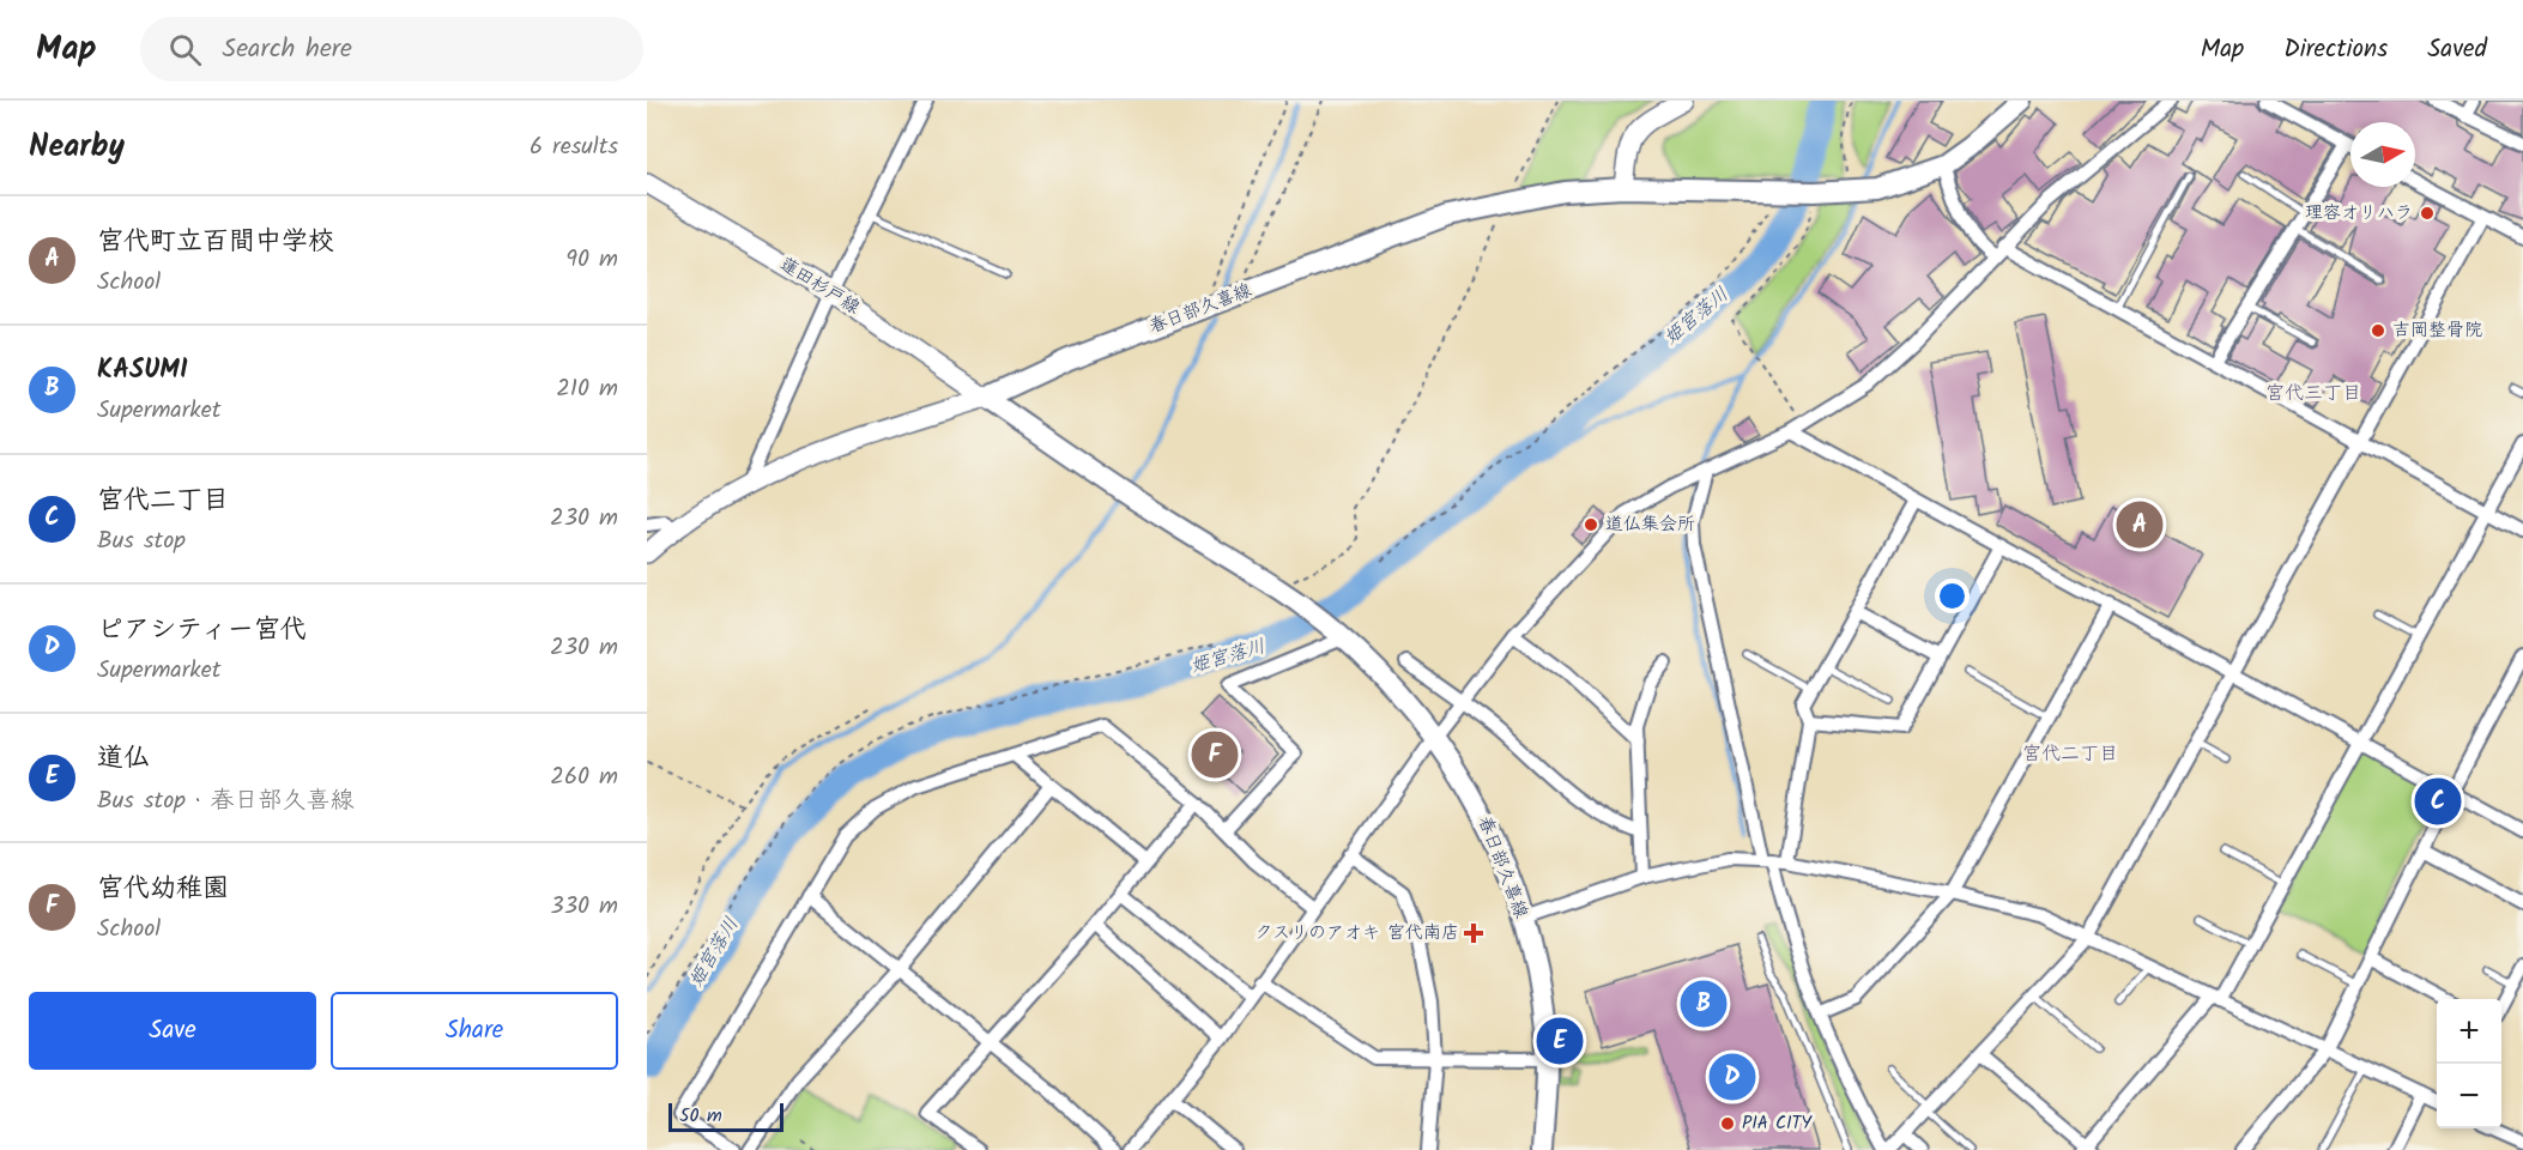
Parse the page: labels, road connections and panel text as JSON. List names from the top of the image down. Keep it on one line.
{"streets":{"main road":["春日部久喜線"],"street":["蓮田杉戸線"]},"crossings":[["蓮田杉戸線","春日部久喜線"]],"districts":["宮代三丁目","宮代二丁目"],"water":["姫宮落川"],"places":{"other":["理容オリハラ","吉岡整骨院","道仏集会所","PIA CITY"],"health":["クスリのアオキ 宮代南店"]},"scale_bar":"50 m","north":"right","page":{"header":"Map","search":"Search here","nav":["Map","Directions","Saved"],"heading":["Nearby","6 results"],"list":[{"mark":"A","name":"宮代町立百間中学校","note":"School","value":"90 m"},{"mark":"B","name":"KASUMI","note":"Supermarket","value":"210 m"},{"mark":"C","name":"宮代二丁目","note":"Bus stop","value":"230 m"},{"mark":"D","name":"ピアシティー宮代","note":"Supermarket","value":"230 m"},{"mark":"E","name":"道仏","note":"Bus stop · 春日部久喜線","value":"260 m"},{"mark":"F","name":"宮代幼稚園","note":"School","value":"330 m"}],"pins":["A","F","C","B","E","D"],"buttons":["Save","Share"],"map_buttons":["+","−"],"scale":"50 m"}}
